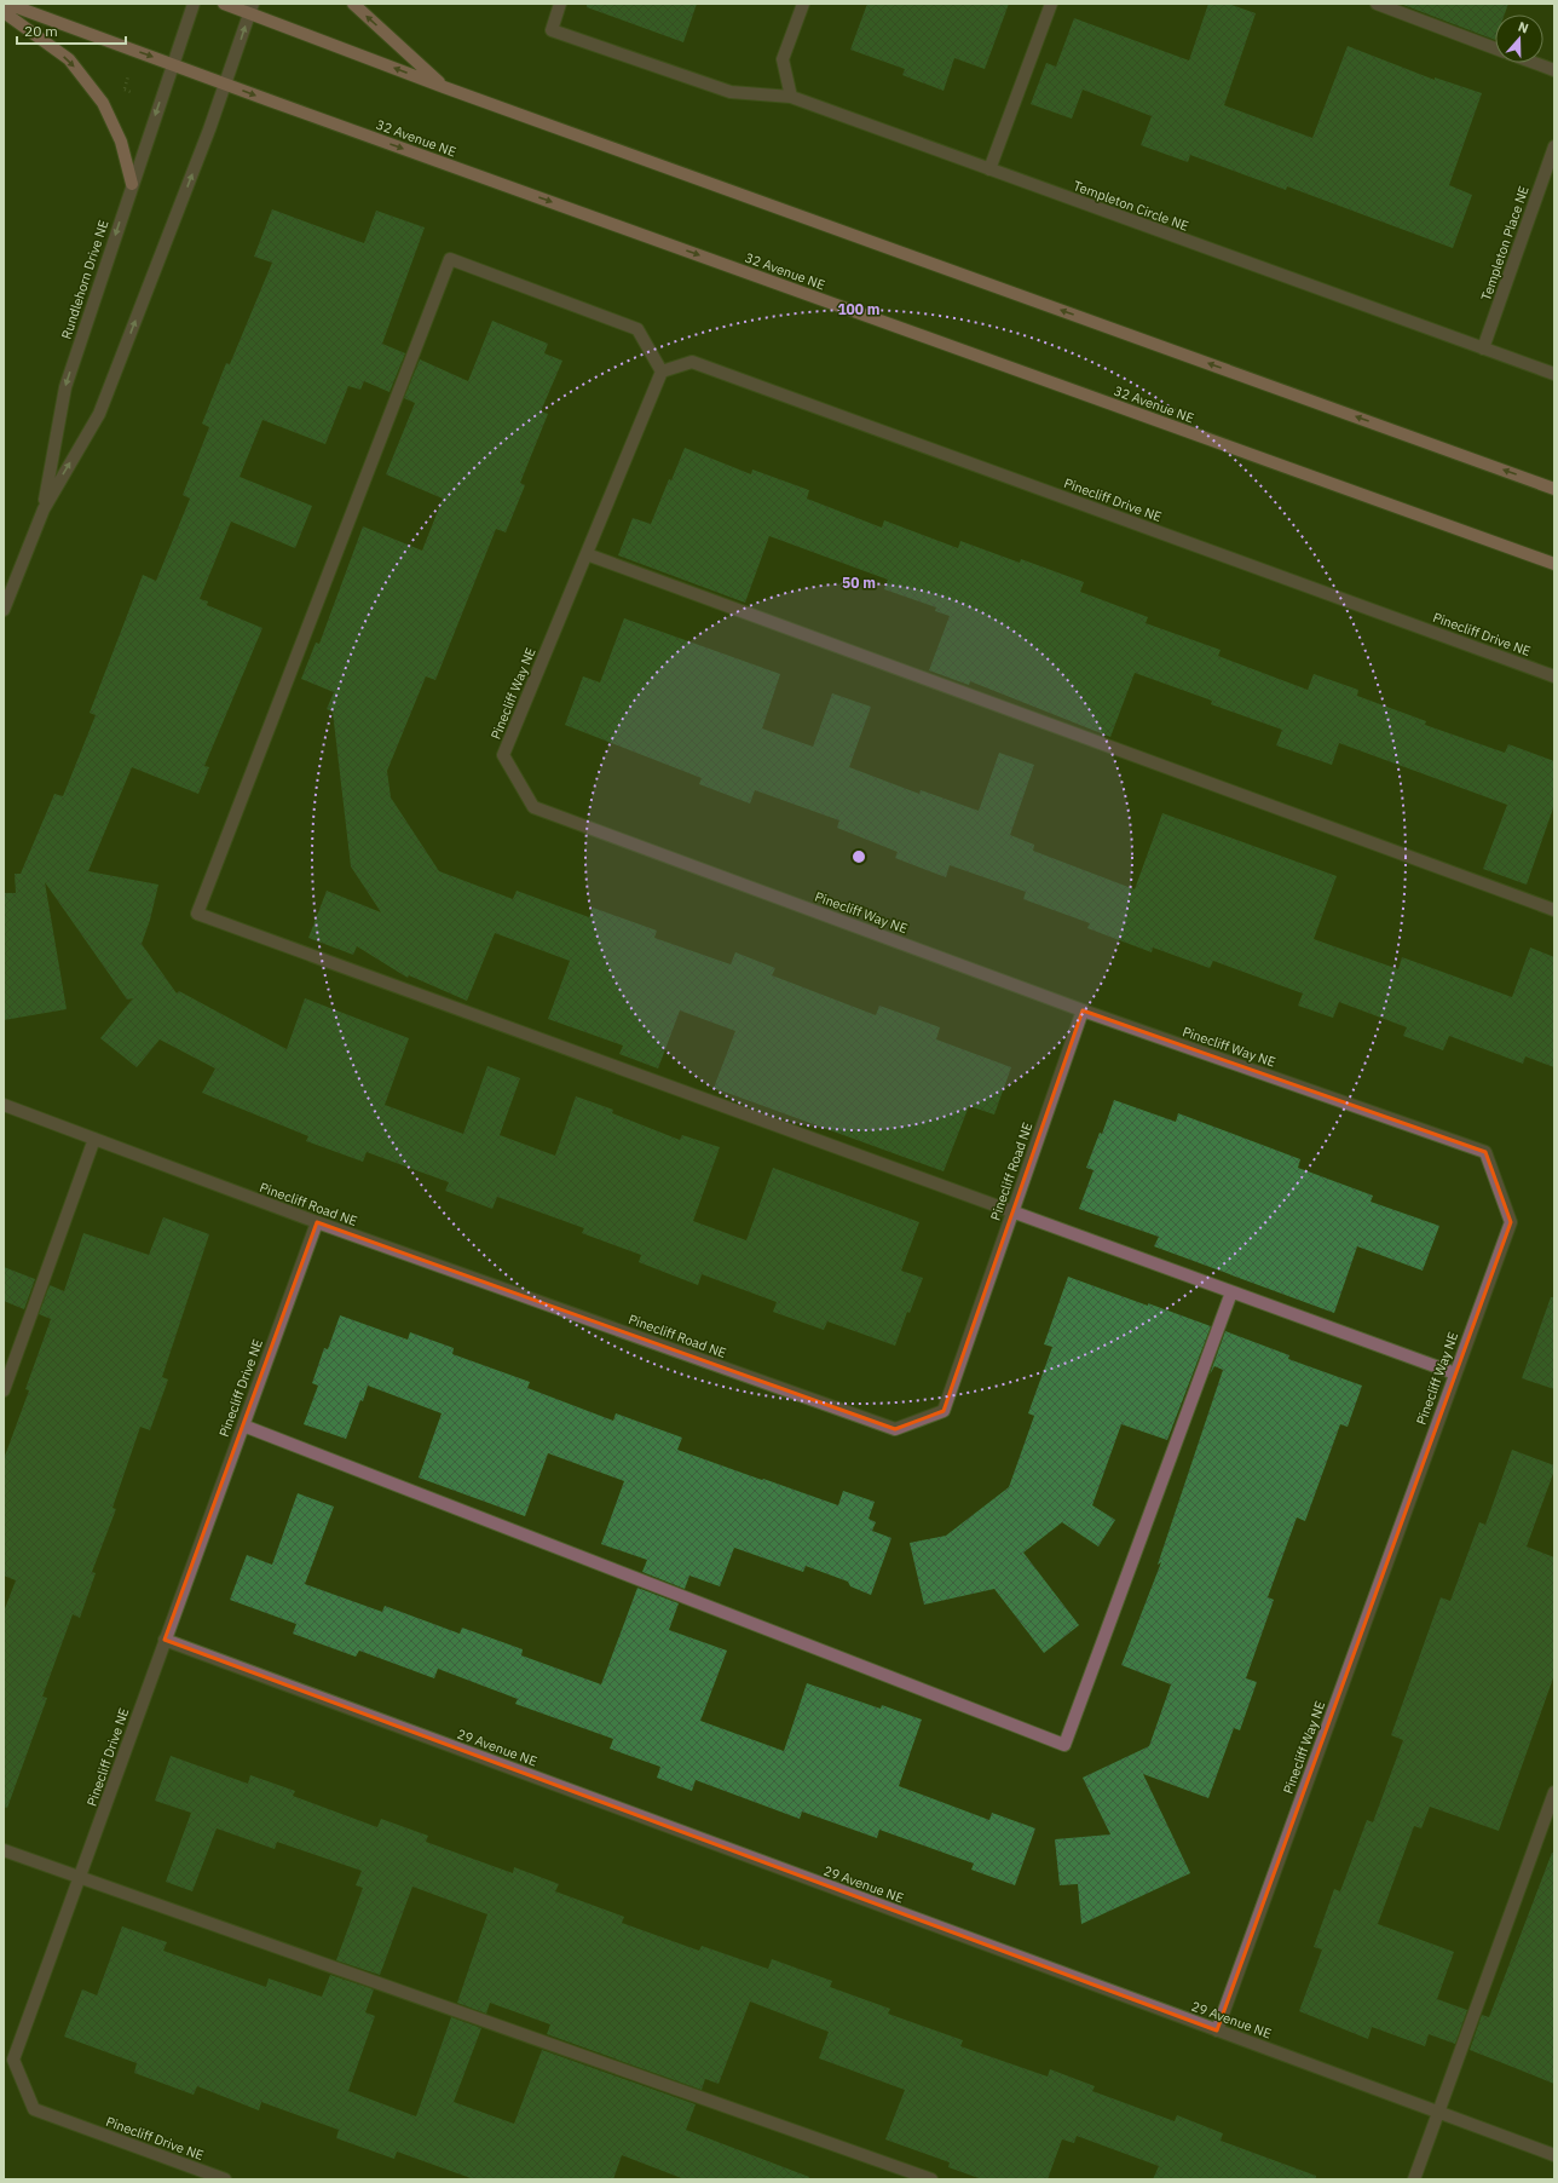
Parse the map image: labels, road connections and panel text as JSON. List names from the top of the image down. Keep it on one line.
{"streets":{"main road":["32 Avenue NE"],"street":["Templeton Circle NE","Templeton Place NE","Rundlehorn Drive NE","Pinecliff Drive NE","Pinecliff Way NE","Pinecliff Road NE","29 Avenue NE"]},"crossings":[["32 Avenue NE","Rundlehorn Drive NE"],["Templeton Circle NE","Templeton Place NE"],["Pinecliff Drive NE","Pinecliff Way NE"],["Pinecliff Drive NE","Pinecliff Road NE"],["Pinecliff Drive NE","29 Avenue NE"],["Pinecliff Way NE","Pinecliff Road NE"],["Pinecliff Way NE","29 Avenue NE"]],"scale_bar":"20 m","north":"top","rings":["100 m","50 m"]}
